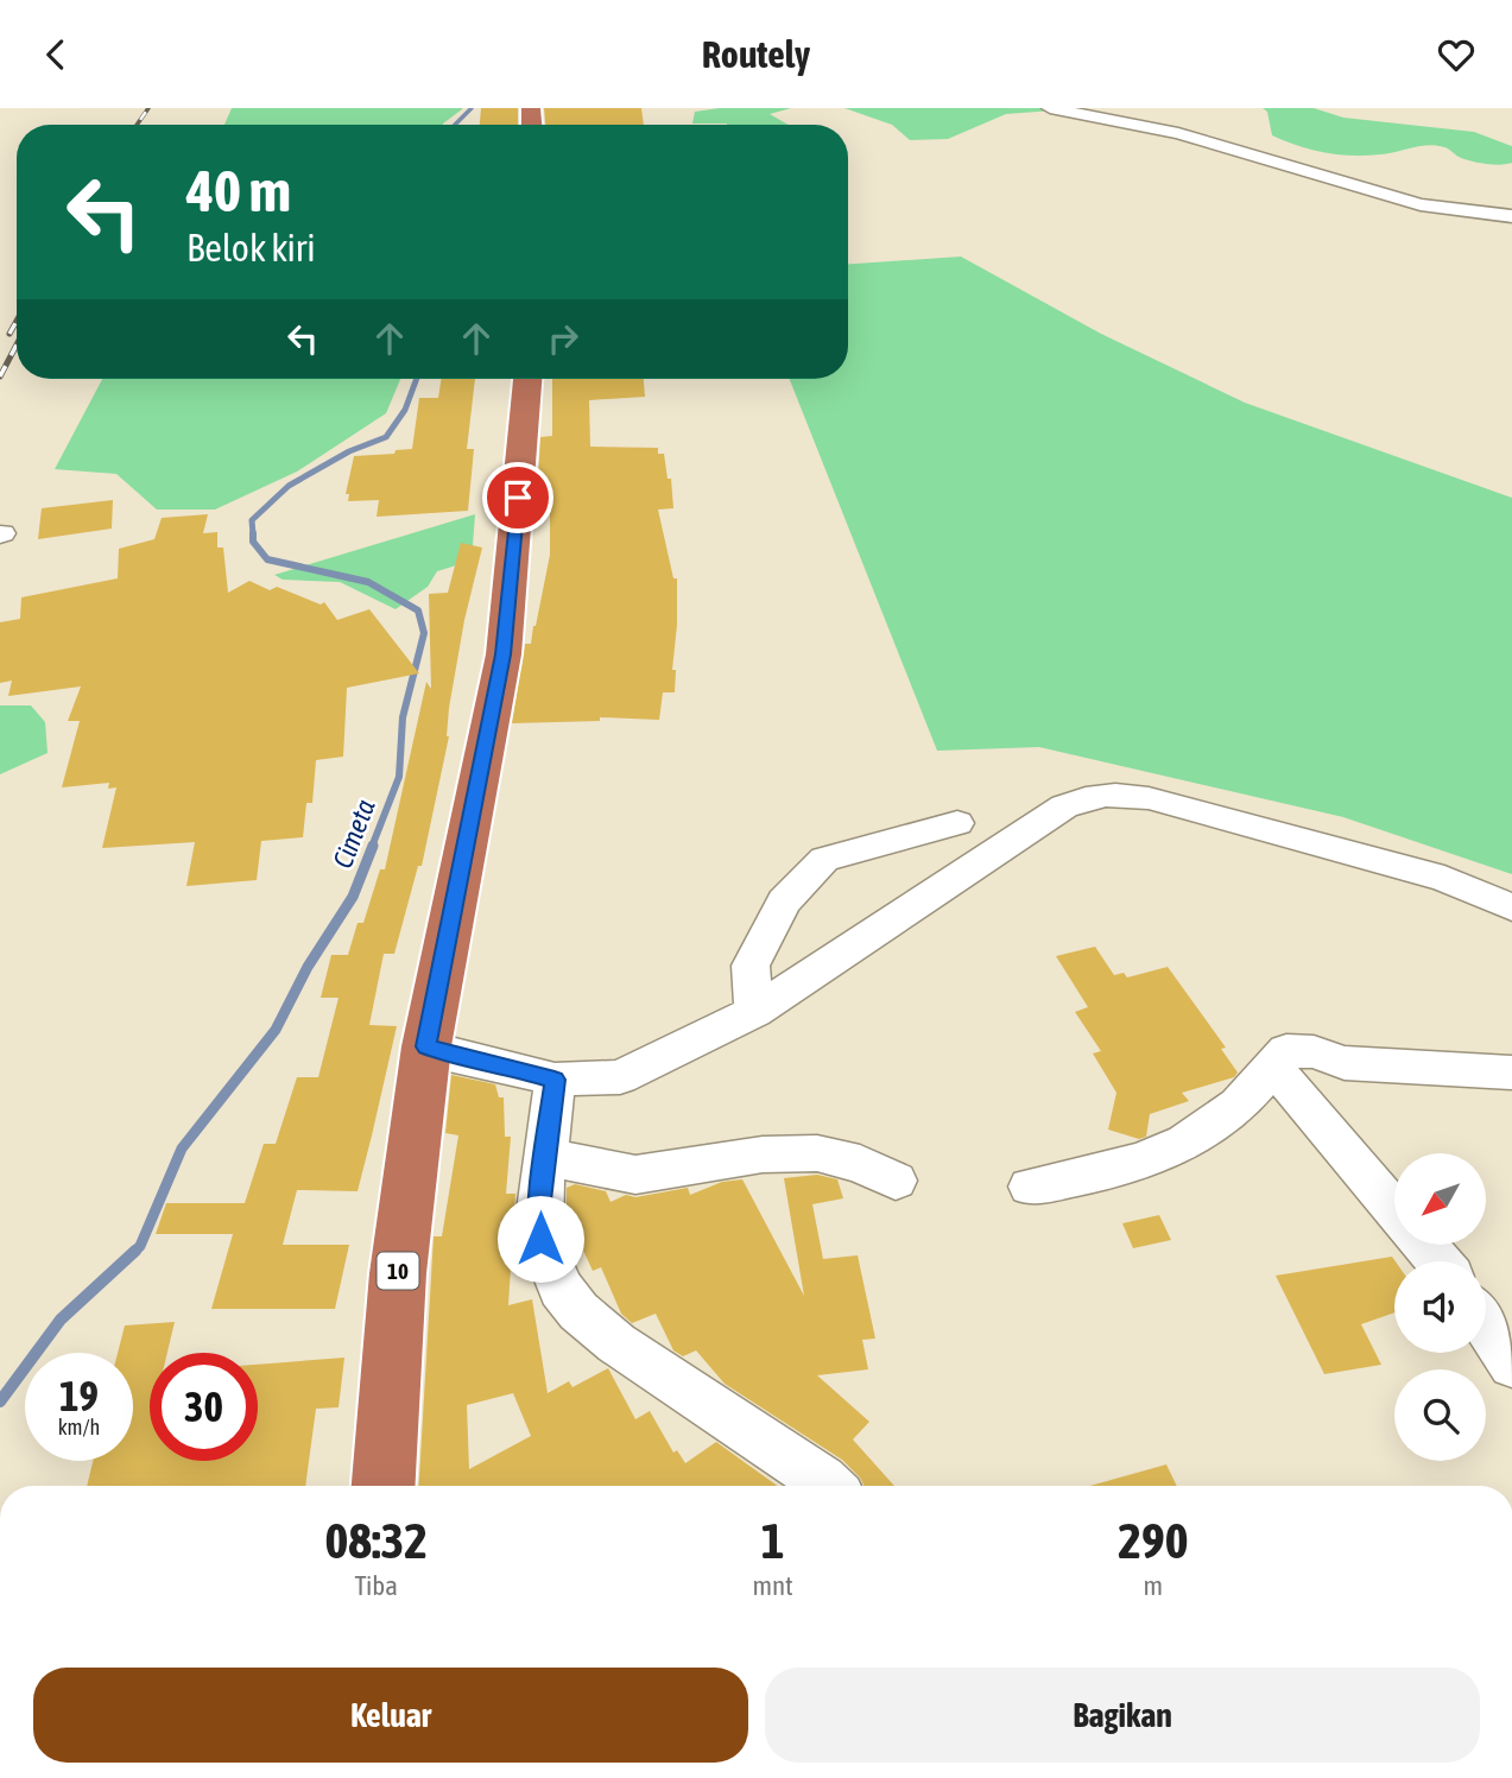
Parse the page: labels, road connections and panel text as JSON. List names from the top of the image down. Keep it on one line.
{"streets":{"highway":["10"]},"water":["Cimeta"],"north":"bottom left","page":{"header":"Routely","turn":["40 m","Belok kiri"],"speed":"19 km/h","limit":"30","eta":["08:32","Tiba","1","mnt","290","m"],"buttons":["Keluar","Bagikan"]}}
